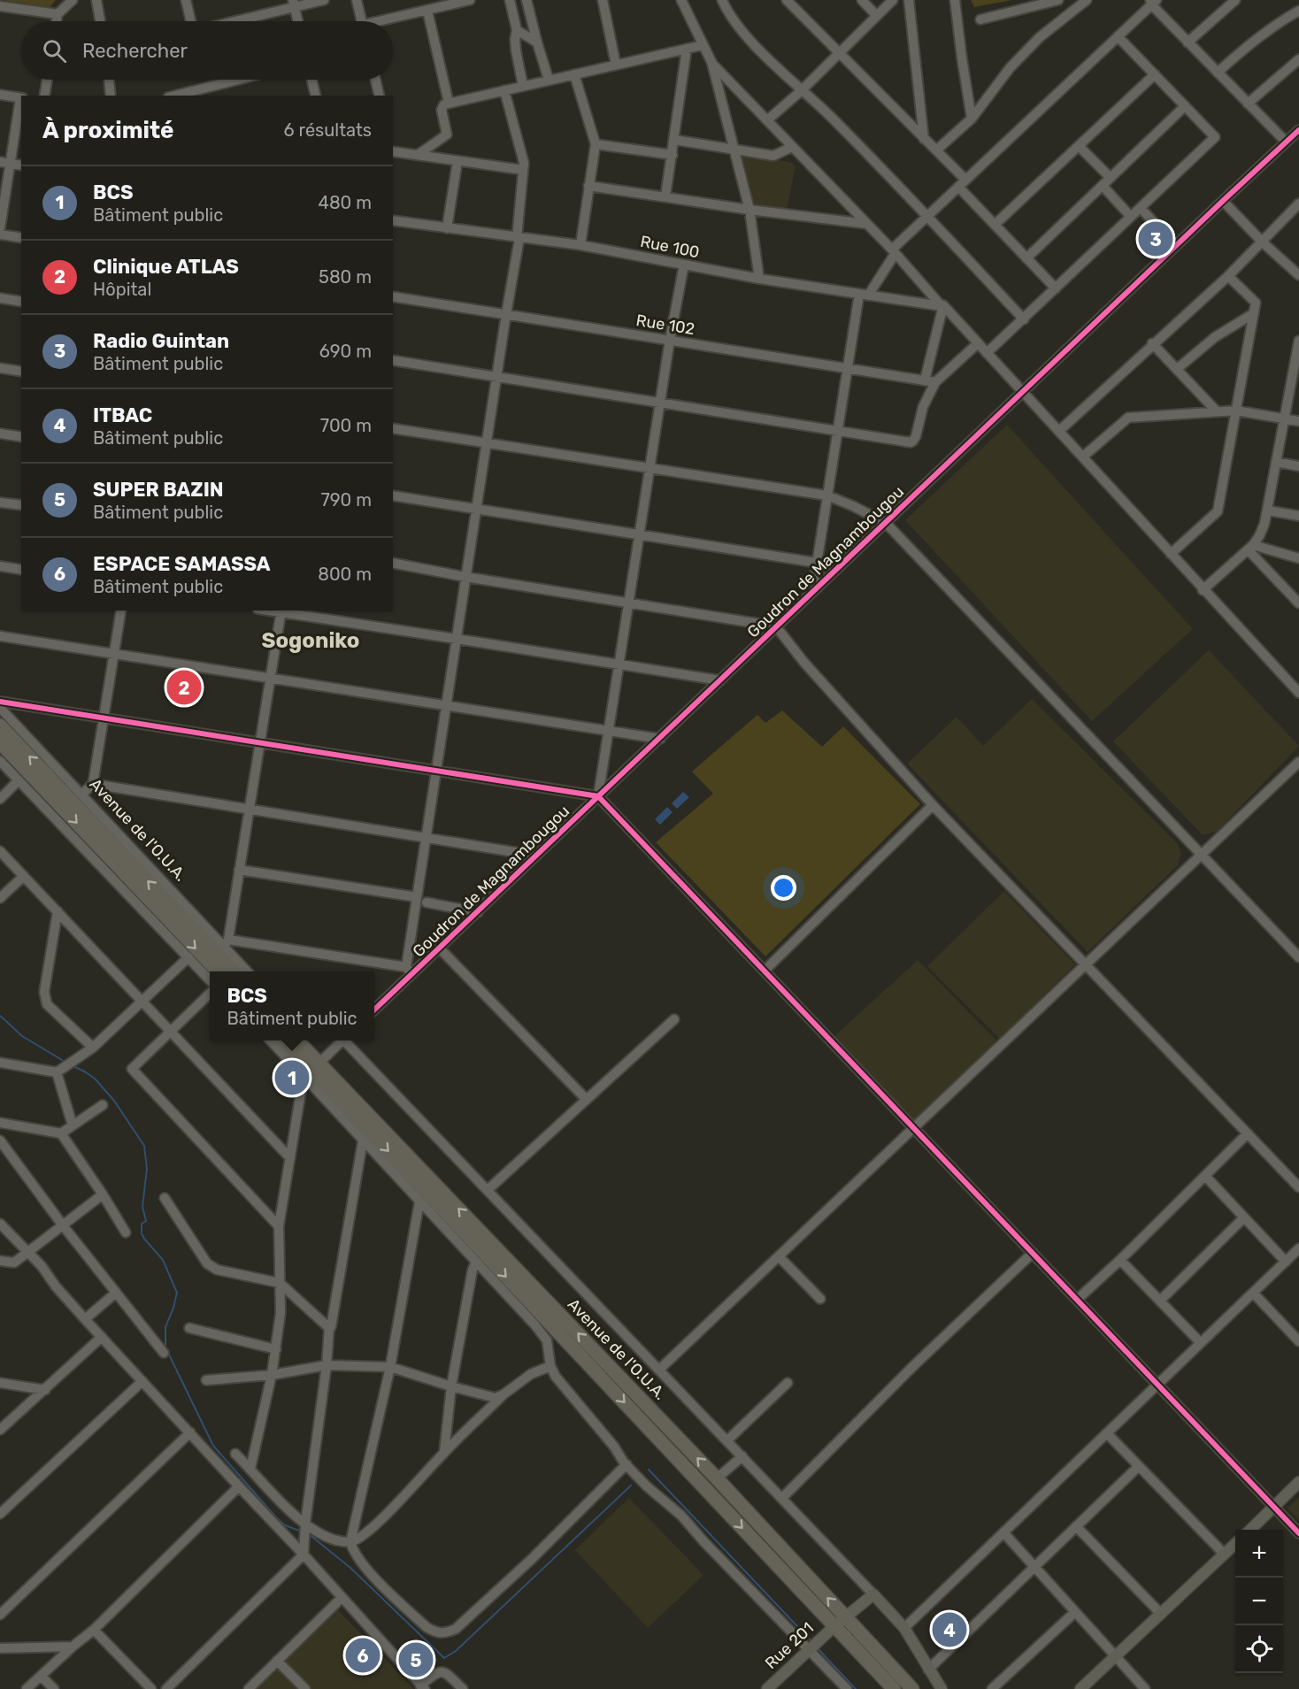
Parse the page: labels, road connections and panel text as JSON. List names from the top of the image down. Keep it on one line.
{"streets":{"highway":["Avenue de l'O.U.A."],"main road":["Rue 201"],"street":["Rue 100","Rue 102","Goudron de Magnambougou"]},"crossings":[["Avenue de l'O.U.A.","Rue 201"]],"districts":["Sogoniko"],"page":{"search":"Rechercher","heading":["À proximité","6 résultats"],"list":[{"mark":"1","name":"BCS","note":"Bâtiment public","value":"480 m"},{"mark":"2","name":"Clinique ATLAS","note":"Hôpital","value":"580 m"},{"mark":"3","name":"Radio Guintan","note":"Bâtiment public","value":"690 m"},{"mark":"4","name":"ITBAC","note":"Bâtiment public","value":"700 m"},{"mark":"5","name":"SUPER BAZIN","note":"Bâtiment public","value":"790 m"},{"mark":"6","name":"ESPACE SAMASSA","note":"Bâtiment public","value":"800 m"}],"pins":["3","2","1","4","6","5"],"popup":["BCS","Bâtiment public"],"map_buttons":["+","−"]}}
